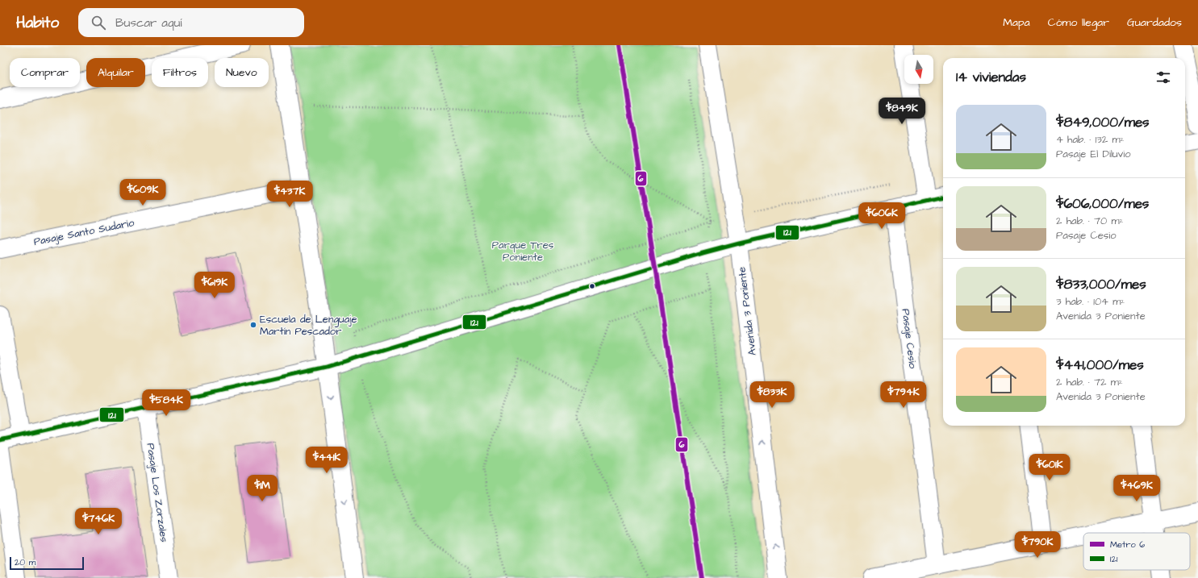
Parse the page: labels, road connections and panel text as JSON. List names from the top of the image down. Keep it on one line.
{"streets":{"street":["Pasaje Santo Sudario","Avenida 3 Poniente","Pasaje Cesio","Pasaje Los Zorzales"]},"one_way":["Avenida 3 Poniente"],"parks":["Parque Tres Poniente"],"places":["Escuela de Lenguaje Martín Pescador"],"lines":["metro line 6","transit line I21"],"legend":["Metro 6","I21"],"scale_bar":"20 m","north":"bottom","page":{"header":"Habito","search":"Buscar aquí","nav":["Mapa","Cómo llegar","Guardados"],"chip":["Comprar","Alquilar","Filtros","Nuevo"],"heading":"14 viviendas","list":[{"name":"$849,000/mes","note":"4 hab. · 132 m² · Pasaje El Diluvio"},{"name":"$606,000/mes","note":"2 hab. · 70 m² · Pasaje Cesio"},{"name":"$833,000/mes","note":"3 hab. · 104 m² · Avenida 3 Poniente"},{"name":"$441,000/mes","note":"2 hab. · 72 m² · Avenida 3 Poniente"}],"price":["$849K","$609K","$437K","$606K","$619K","$833K","$794K","$584K","$441K","$601K","$1M","$469K","$746K","$790K"],"scale":"20 m"}}
